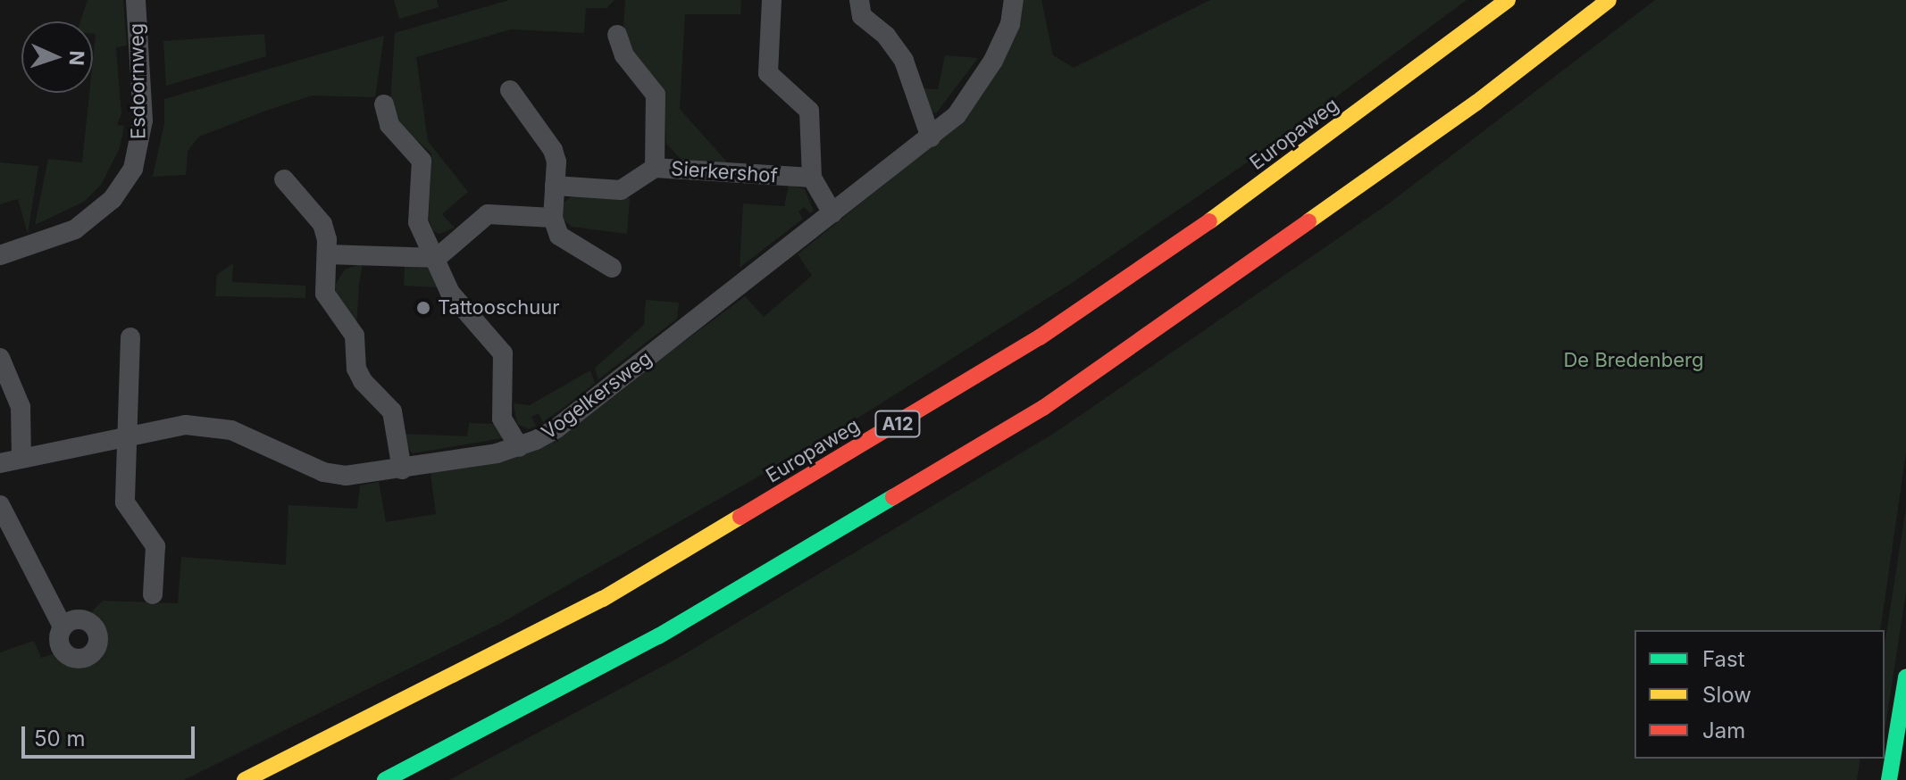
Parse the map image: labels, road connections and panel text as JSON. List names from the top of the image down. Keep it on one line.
{"streets":{"main road":["Europaweg","A12"],"street":["Esdoornweg","Sierkershof","Vogelkersweg"]},"parks":["De Bredenberg"],"places":["Tattooschuur"],"legend":["Fast","Slow","Jam"],"scale_bar":"50 m","north":"right"}
